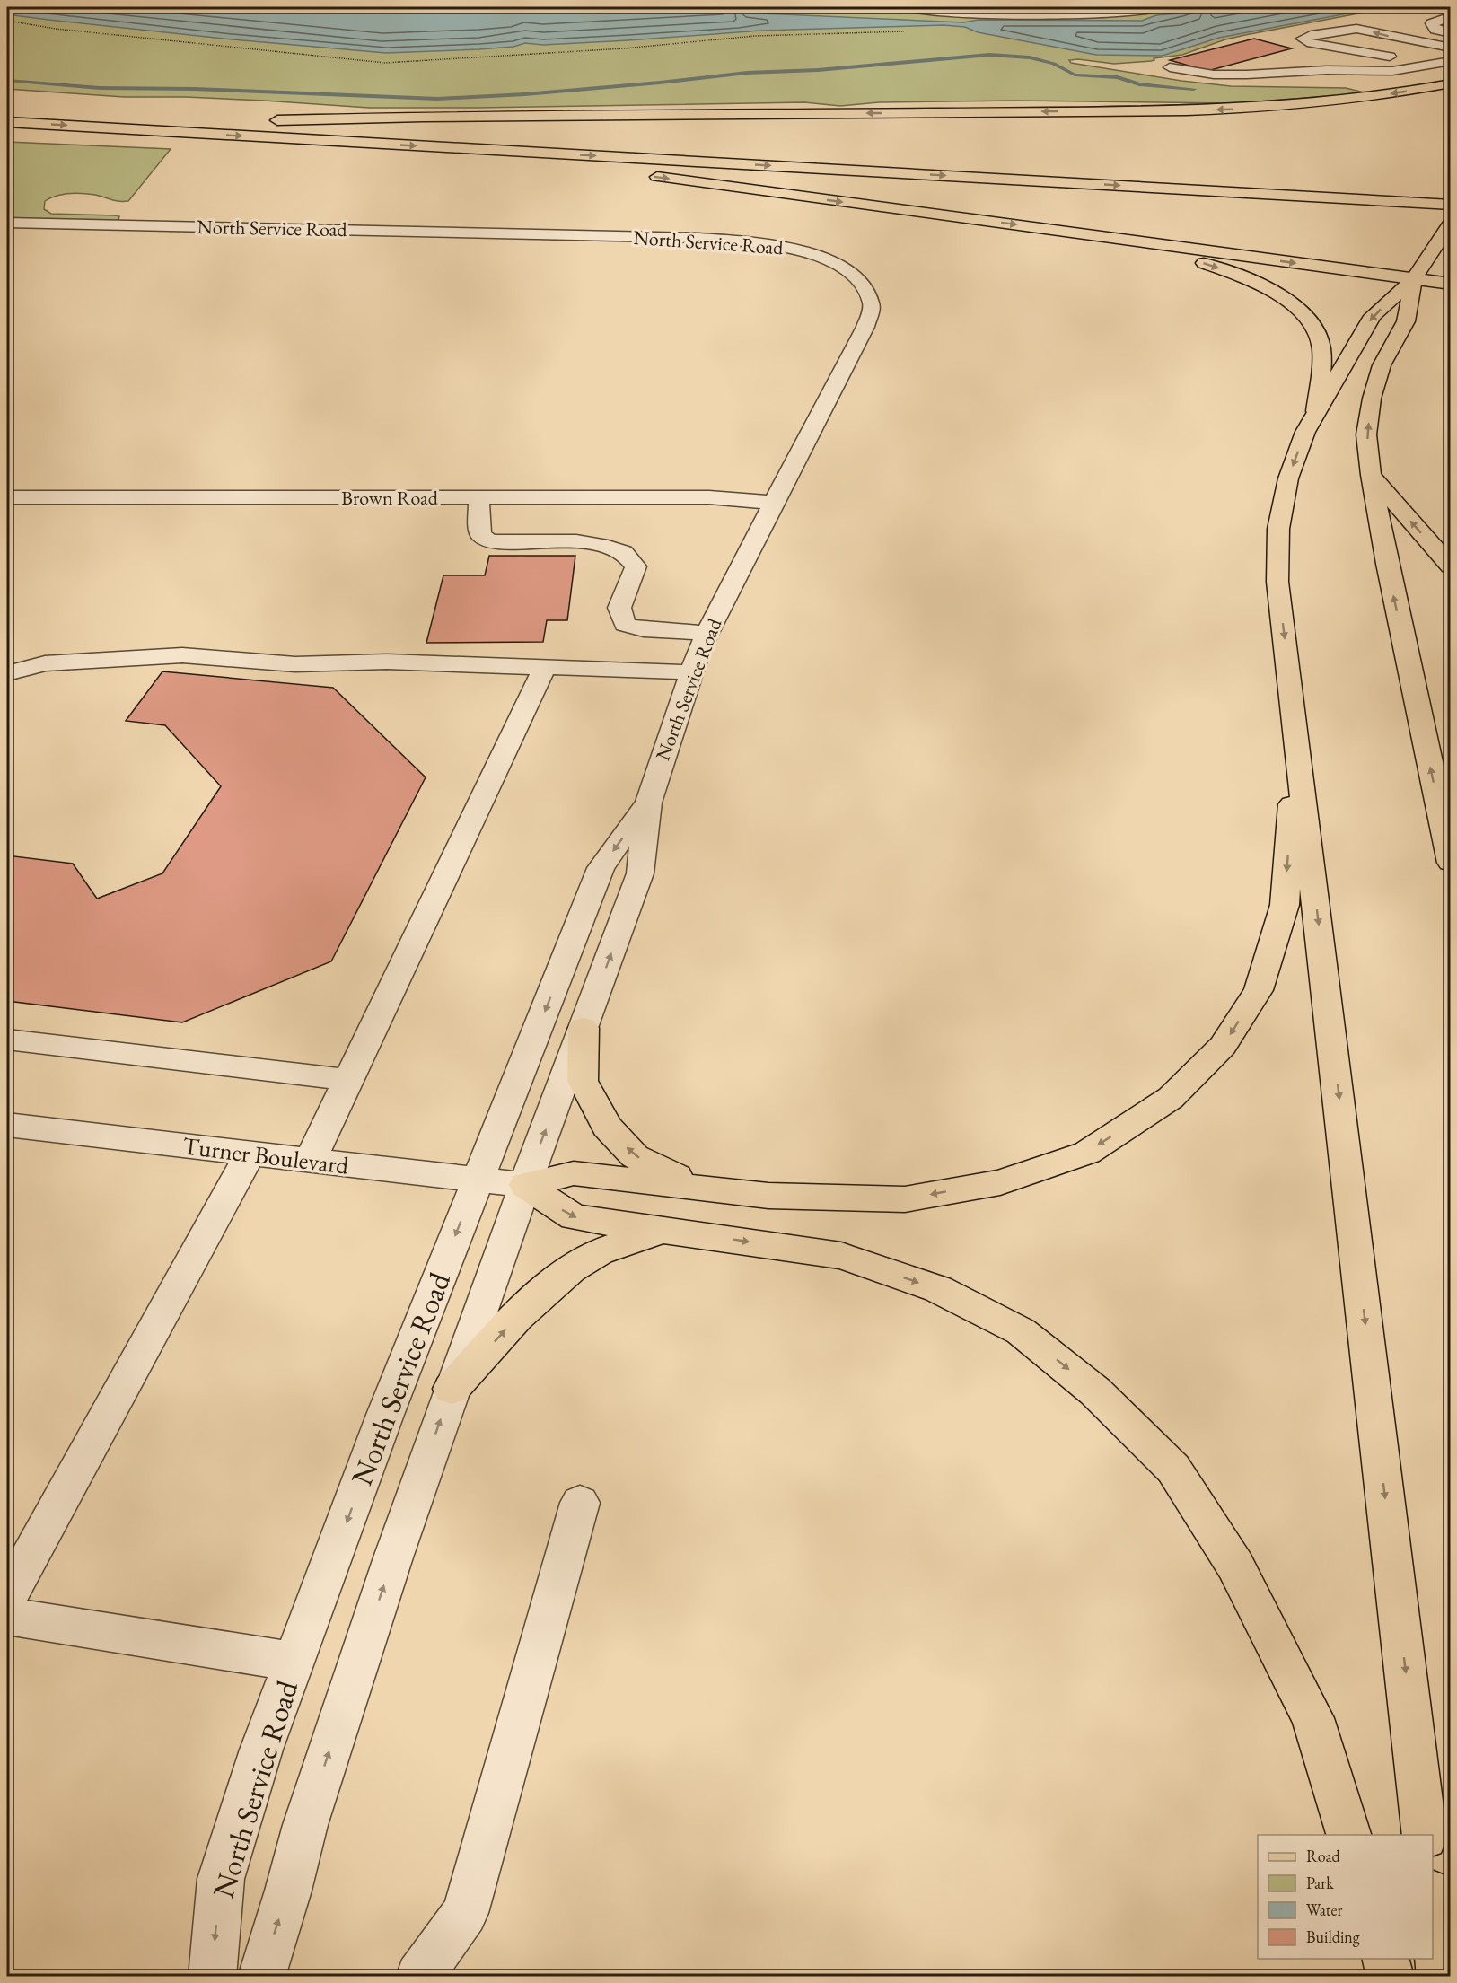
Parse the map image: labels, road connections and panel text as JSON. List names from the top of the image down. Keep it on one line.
{"streets":{"street":["North Service Road","Brown Road","Turner Boulevard"]},"crossings":[["North Service Road","Brown Road"],["North Service Road","Turner Boulevard"]],"legend":["Road","Park","Water","Building"]}
